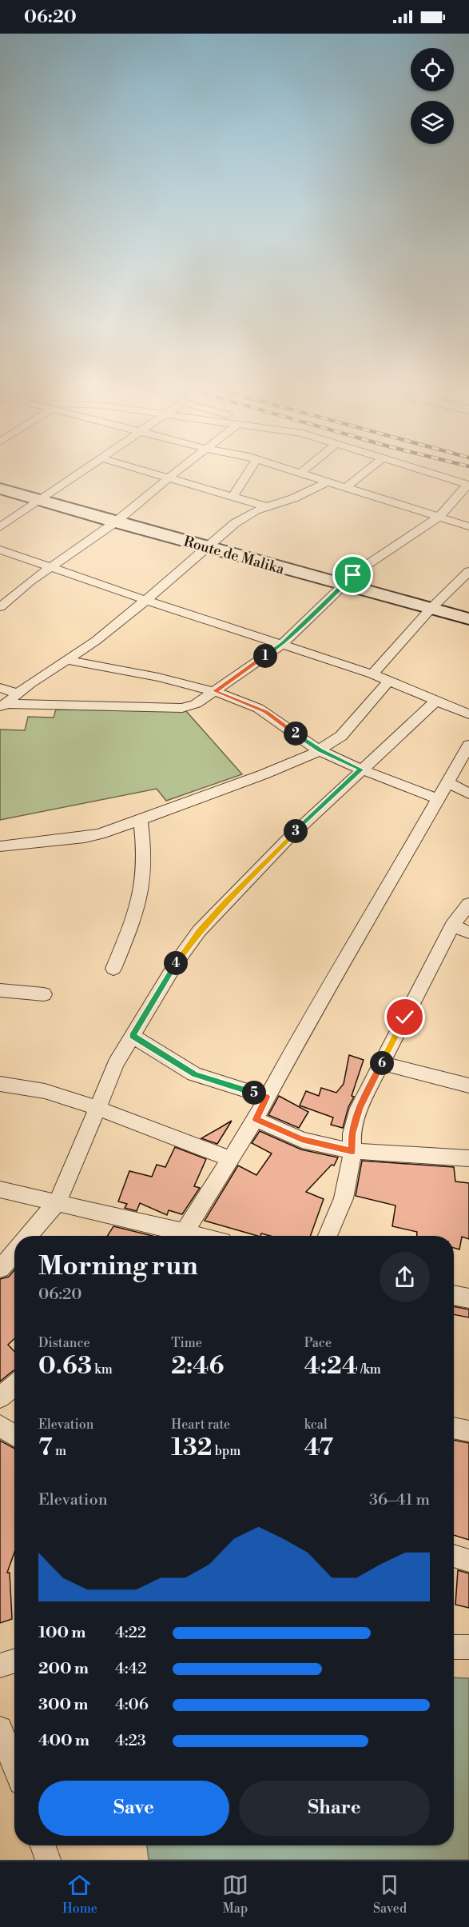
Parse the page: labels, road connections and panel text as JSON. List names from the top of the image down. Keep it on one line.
{"streets":{"main road":["Route de Malika"]},"page":{"status":"06:20","pins":["1","2","3","4","6","5"],"heading":["Morning run","06:20"],"stats":[["Distance","0.63 km"],["Time","2:46"],["Pace","4:24 /km"],["Elevation","7 m"],["Heart rate","132 bpm"],["kcal","47"]],"chart":["Elevation","36–41 m"],"list":[{"name":"100 m","note":"4:22"},{"name":"200 m","note":"4:42"},{"name":"300 m","note":"4:06"},{"name":"400 m","note":"4:23"}],"buttons":["Save","Share"],"tabs":["Home","Map","Saved"]}}
